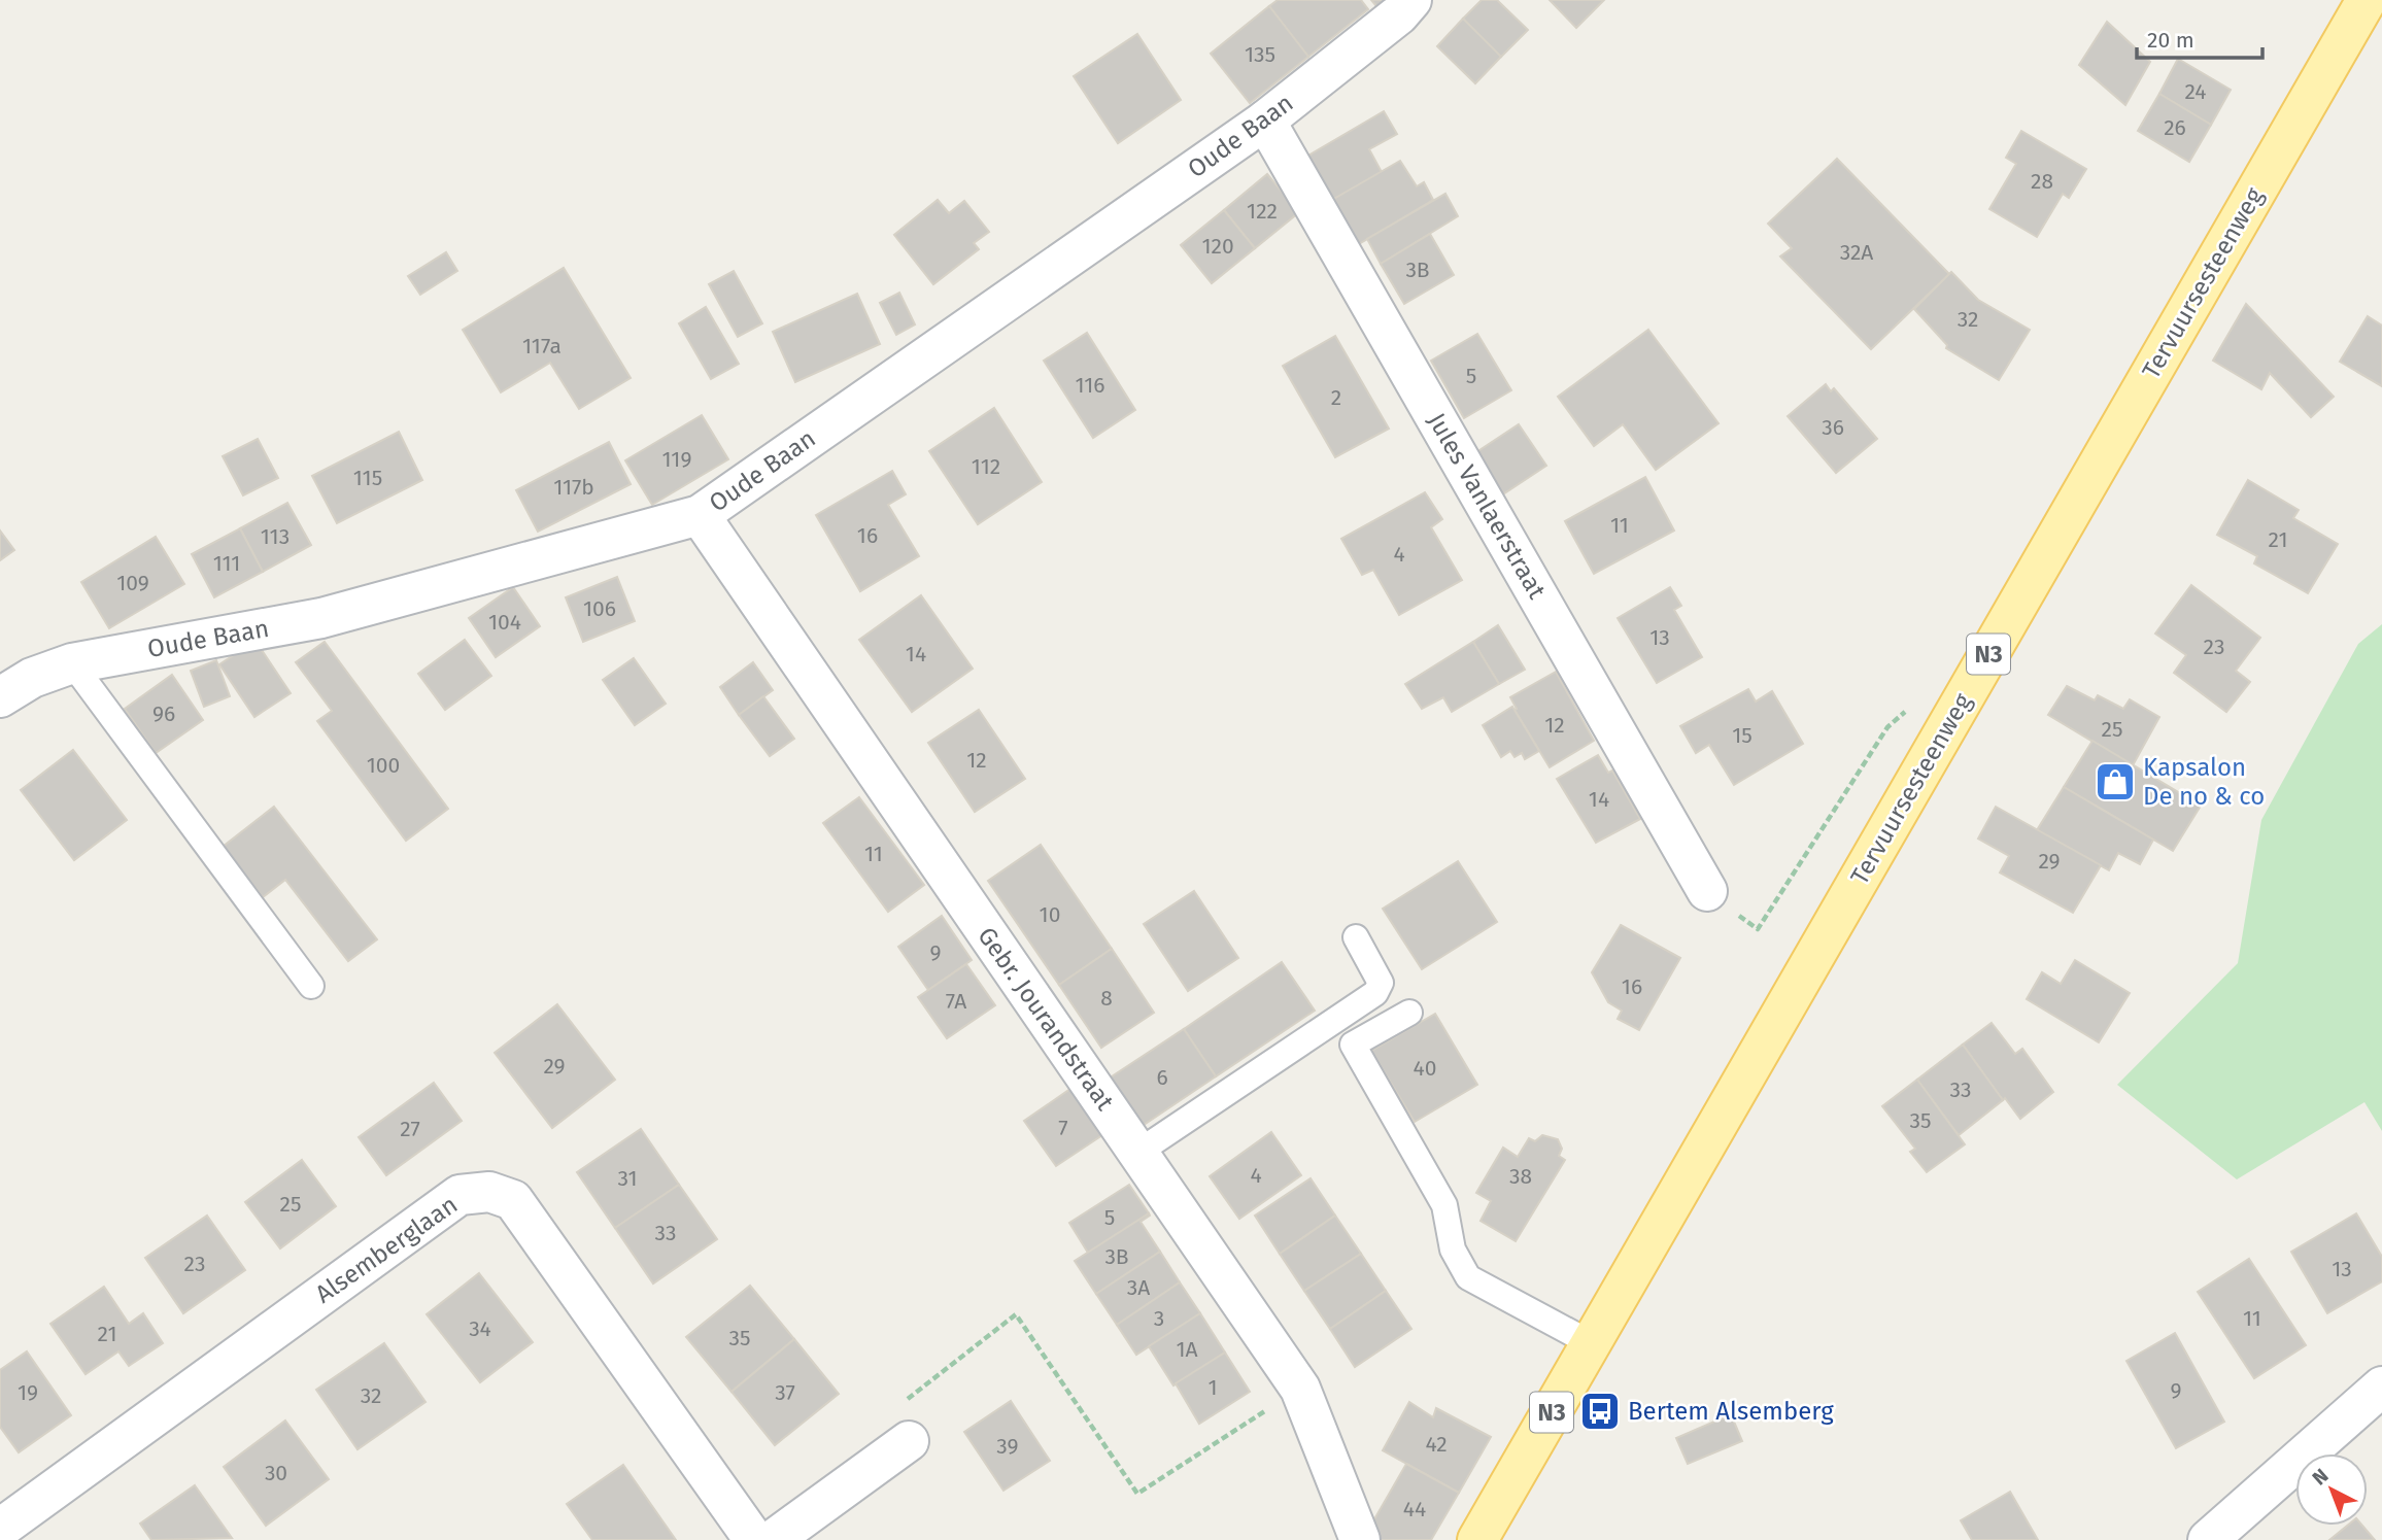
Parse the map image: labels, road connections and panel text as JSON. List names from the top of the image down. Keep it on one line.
{"streets":{"main road":["Tervuursesteenweg","N3"],"street":["Oude Baan","Jules Vanlaerstraat","Gebr. Jourandstraat","Alsemberglaan"]},"crossings":[["Oude Baan","Jules Vanlaerstraat"],["Oude Baan","Gebr. Jourandstraat"]],"places":{"shop":["Kapsalon De no & co"],"bus stop":["Bertem Alsemberg"]},"house_numbers":["135","24","26","28","122","120","32A","3B","32","117a","5","116","2","36","119","112","115","117b","11","16","113","21","4","111","109","106","104","13","23","14","96","12","25","15","12","100","14","11","29","10","9","16","8","7A","29","40","6","33","35","7","27","4","38","31","25","5","33","3B","23","13","3A","3","11","34","21","35","1A","1","9","19","37","32","42","39","30","44"],"scale_bar":"20 m","north":"top left"}
